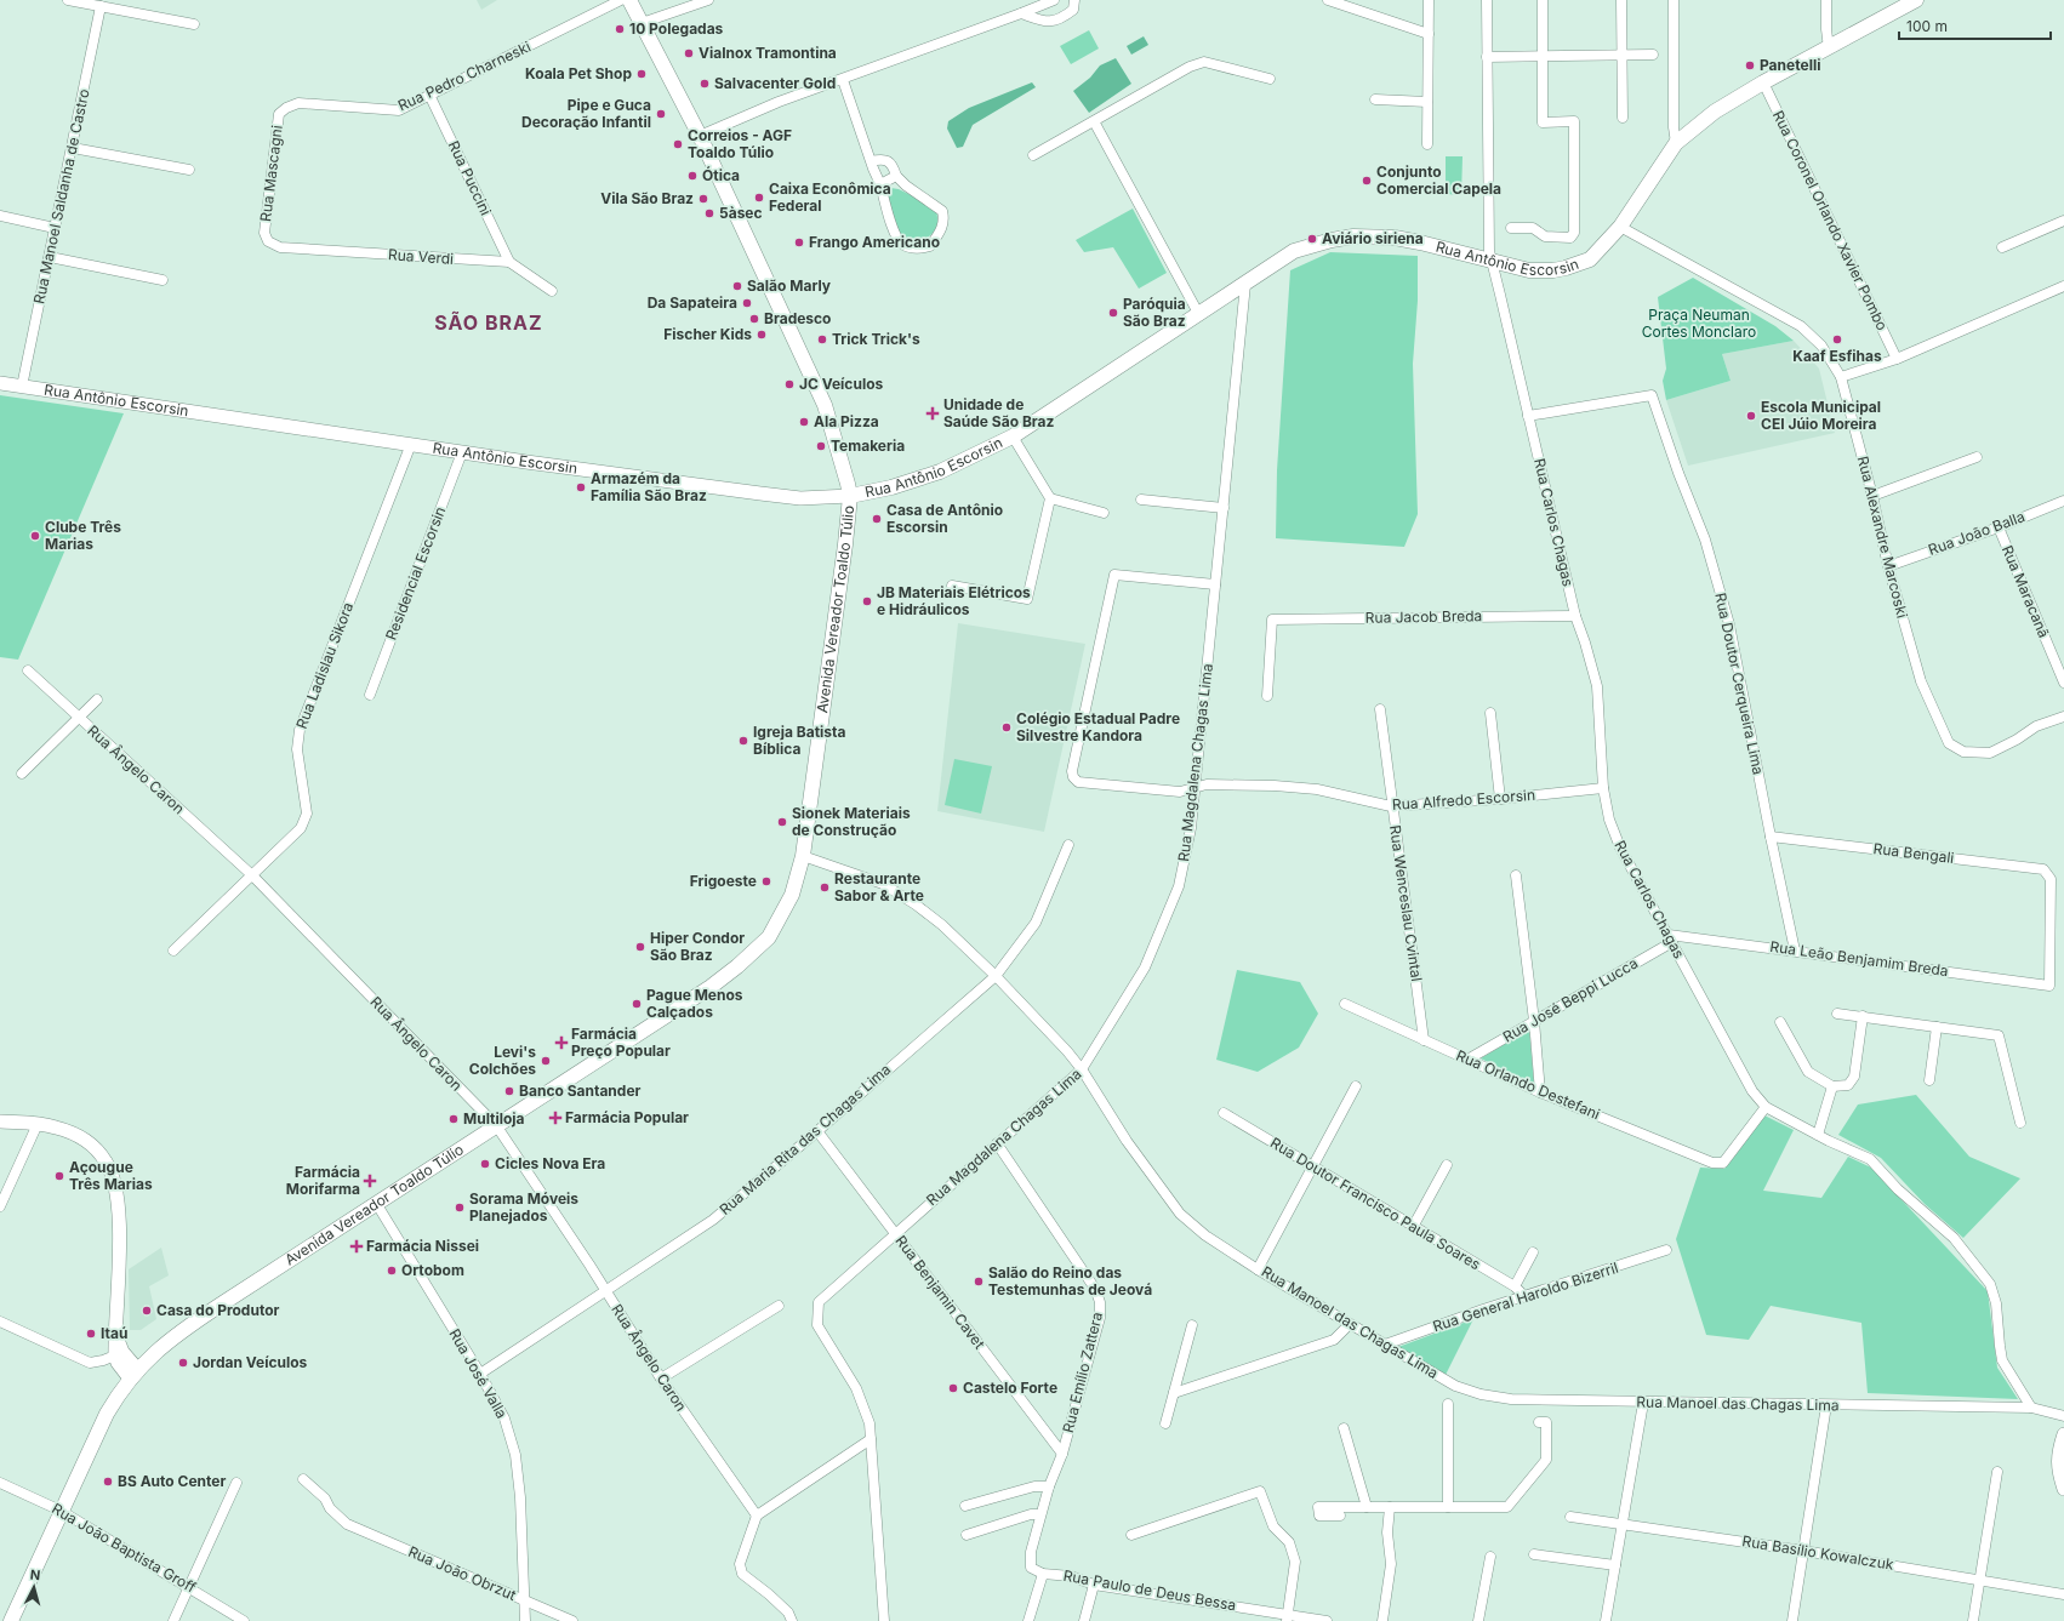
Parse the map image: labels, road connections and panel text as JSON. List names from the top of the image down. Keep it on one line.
{"streets":{"main road":["Rua Antônio Escorsin","Avenida Vereador Toaldo Túlio"],"street":["Rua Pedro Charneski","Rua Mascagni","Rua Puccini","Rua Manoel Saldanha de Castro","Rua Coronel Orlando Xavier Pombo","Rua Verdi","Rua Carlos Chagas","Rua João Balla","Rua Alexandre Marcoski","Residencial Escorsin","Rua Maracanã","Rua Jacob Breda","Rua Ladislau Sikora","Rua Doutor Cerqueira Lima","Rua Magdalena Chagas Lima","Rua Ângelo Caron","Rua Alfredo Escorsin","Rua Bengali","Rua Wenceslau Cvintal","Rua Leão Benjamim Breda","Rua José Beppi Lucca","Rua Orlando Destefani","Rua Maria Rita das Chagas Lima","Rua Doutor Francisco Paula Soares","Rua Benjamin Cavet","Rua General Haroldo Bizerril","Rua Manoel das Chagas Lima","Rua Emílio Zattera","Rua José Valla","Rua João Baptista Groff","Rua Basílio Kowalczuk","Rua João Obrzut","Rua Paulo de Deus Bessa"]},"crossings":[["Rua Pedro Charneski","Rua Mascagni"],["Rua Pedro Charneski","Rua Puccini"],["Rua Mascagni","Rua Verdi"],["Rua Puccini","Rua Verdi"],["Rua Manoel Saldanha de Castro","Rua Antônio Escorsin"],["Rua Coronel Orlando Xavier Pombo","Rua Antônio Escorsin"],["Rua Antônio Escorsin","Rua Carlos Chagas"],["Rua Antônio Escorsin","Rua Alexandre Marcoski"],["Rua Antônio Escorsin","Residencial Escorsin"],["Rua Antônio Escorsin","Avenida Vereador Toaldo Túlio"],["Rua Antônio Escorsin","Rua Ladislau Sikora"],["Rua Antônio Escorsin","Rua Magdalena Chagas Lima"],["Rua Carlos Chagas","Rua Jacob Breda"],["Rua Carlos Chagas","Rua Doutor Cerqueira Lima"],["Rua Carlos Chagas","Rua Alfredo Escorsin"],["Rua Carlos Chagas","Rua Leão Benjamim Breda"],["Rua Carlos Chagas","Rua José Beppi Lucca"],["Rua Carlos Chagas","Rua Orlando Destefani"],["Rua Carlos Chagas","Rua Manoel das Chagas Lima"],["Rua João Balla","Rua Alexandre Marcoski"],["Rua João Balla","Rua Maracanã"],["Avenida Vereador Toaldo Túlio","Rua Ângelo Caron"],["Avenida Vereador Toaldo Túlio","Rua Manoel das Chagas Lima"],["Avenida Vereador Toaldo Túlio","Rua José Valla"],["Avenida Vereador Toaldo Túlio","Rua João Baptista Groff"],["Rua Ladislau Sikora","Rua Ângelo Caron"],["Rua Doutor Cerqueira Lima","Rua Bengali"],["Rua Doutor Cerqueira Lima","Rua Leão Benjamim Breda"],["Rua Magdalena Chagas Lima","Rua Alfredo Escorsin"],["Rua Magdalena Chagas Lima","Rua Benjamin Cavet"],["Rua Magdalena Chagas Lima","Rua Manoel das Chagas Lima"],["Rua Magdalena Chagas Lima","Rua Emílio Zattera"],["Rua Ângelo Caron","Rua Maria Rita das Chagas Lima"],["Rua Alfredo Escorsin","Rua Wenceslau Cvintal"],["Rua Bengali","Rua Leão Benjamim Breda"],["Rua Wenceslau Cvintal","Rua Orlando Destefani"],["Rua Leão Benjamim Breda","Rua José Beppi Lucca"],["Rua José Beppi Lucca","Rua Orlando Destefani"],["Rua Maria Rita das Chagas Lima","Rua Benjamin Cavet"],["Rua Maria Rita das Chagas Lima","Rua Manoel das Chagas Lima"],["Rua Maria Rita das Chagas Lima","Rua José Valla"],["Rua Doutor Francisco Paula Soares","Rua General Haroldo Bizerril"],["Rua Benjamin Cavet","Rua Emílio Zattera"],["Rua General Haroldo Bizerril","Rua Manoel das Chagas Lima"],["Rua Emílio Zattera","Rua Paulo de Deus Bessa"],["Rua José Valla","Rua João Obrzut"]],"districts":["SÃO BRAZ"],"parks":["Praça Neuman Cortes Monclaro"],"places":{"other":["10 Polegadas","ViaInox Tramontina","Panetelli","Koala Pet Shop","Salvacenter Gold","Pipe e Guca Decoração Infantil","Correios - AGF Toaldo Túlio","Ótica","Conjunto Comercial Capela","Caixa Econômica Federal","Vila São Braz","5àsec","Aviário siriena","Frango Americano","Salão Marly","Da Sapateira","Paróquia São Braz","Bradesco","Fischer Kids","Trick Trick's","Kaaf Esfihas","JC Veículos","Escola Municipal CEI Júio Moreira","Ala Pizza","Temakeria","Armazém da Família São Braz","Casa de Antônio Escorsin","Clube Três Marias","JB Materiais Elétricos e Hidráulicos","Colégio Estadual Padre Silvestre Kandora","Igreja Batista Bíblica","Sionek Materiais de Construção","Frigoeste","Restaurante Sabor & Arte","Hiper Condor São Braz","Pague Menos Calçados","Levi's Colchões","Banco Santander","Multiloja","Cicles Nova Era","Açougue Três Marias","Sorama Móveis Planejados","Ortobom","Salão do Reino das Testemunhas de Jeová","Casa do Produtor","Itaú","Jordan Veículos","Castelo Forte","BS Auto Center"],"health":["Unidade de Saúde São Braz","Farmácia Preço Popular","Farmácia Popular","Farmácia Morifarma","Farmácia Nissei"]},"scale_bar":"100 m","north":"top"}
